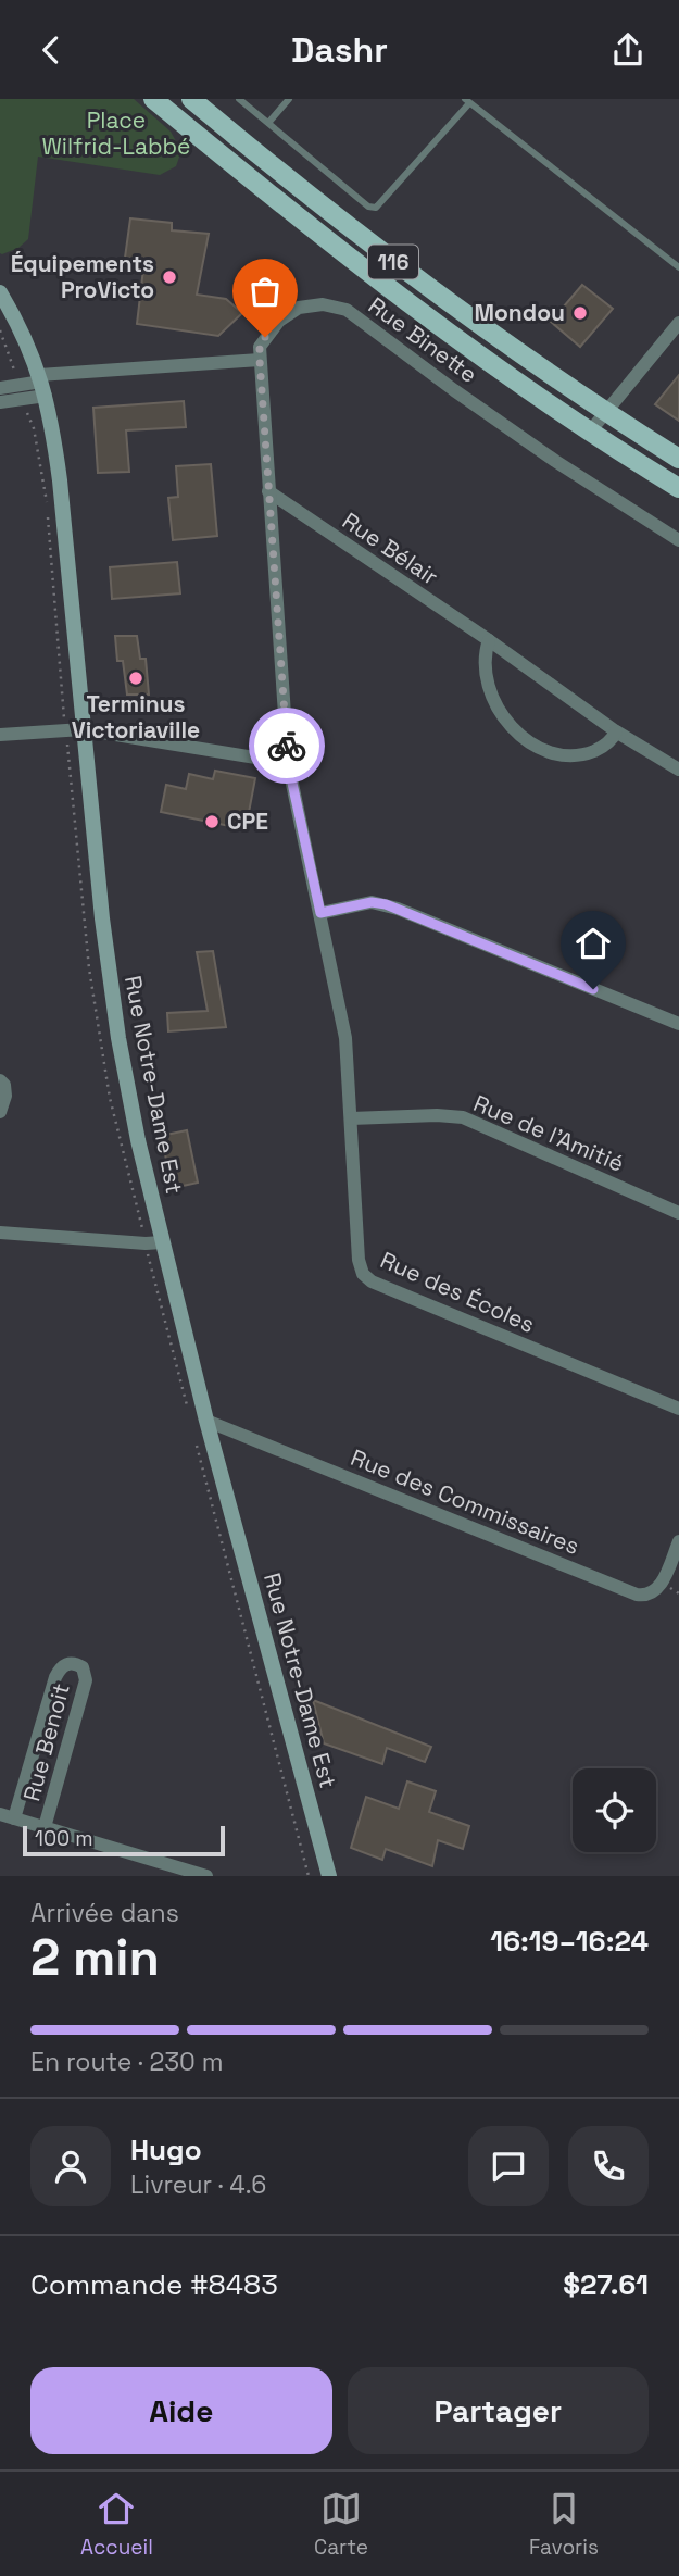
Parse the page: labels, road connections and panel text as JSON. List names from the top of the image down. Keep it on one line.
{"streets":{"main road":["116"],"street":["Rue Binette","Rue Bélair","Rue Notre-Dame Est","Rue de l'Amitié","Rue des Écoles","Rue des Commissaires","Rue Benoit"]},"crossings":[["Rue Notre-Dame Est","Rue des Commissaires"],["Rue de l'Amitié","Rue des Écoles"]],"parks":["Place Wilfrid-Labbé"],"places":["Équipements ProVicto","Mondou","Terminus Victoriaville","CPE"],"scale_bar":"100 m","page":{"header":"Dashr","scale":"100 m","heading":["2 min","Arrivée dans","16:19–16:24"],"panel":["Hugo","Livreur · 4.6","Commande #8483","$27.61"],"bar":"En route · 230 m","buttons":["Aide","Partager"],"tabs":["Accueil","Carte","Favoris"]}}
